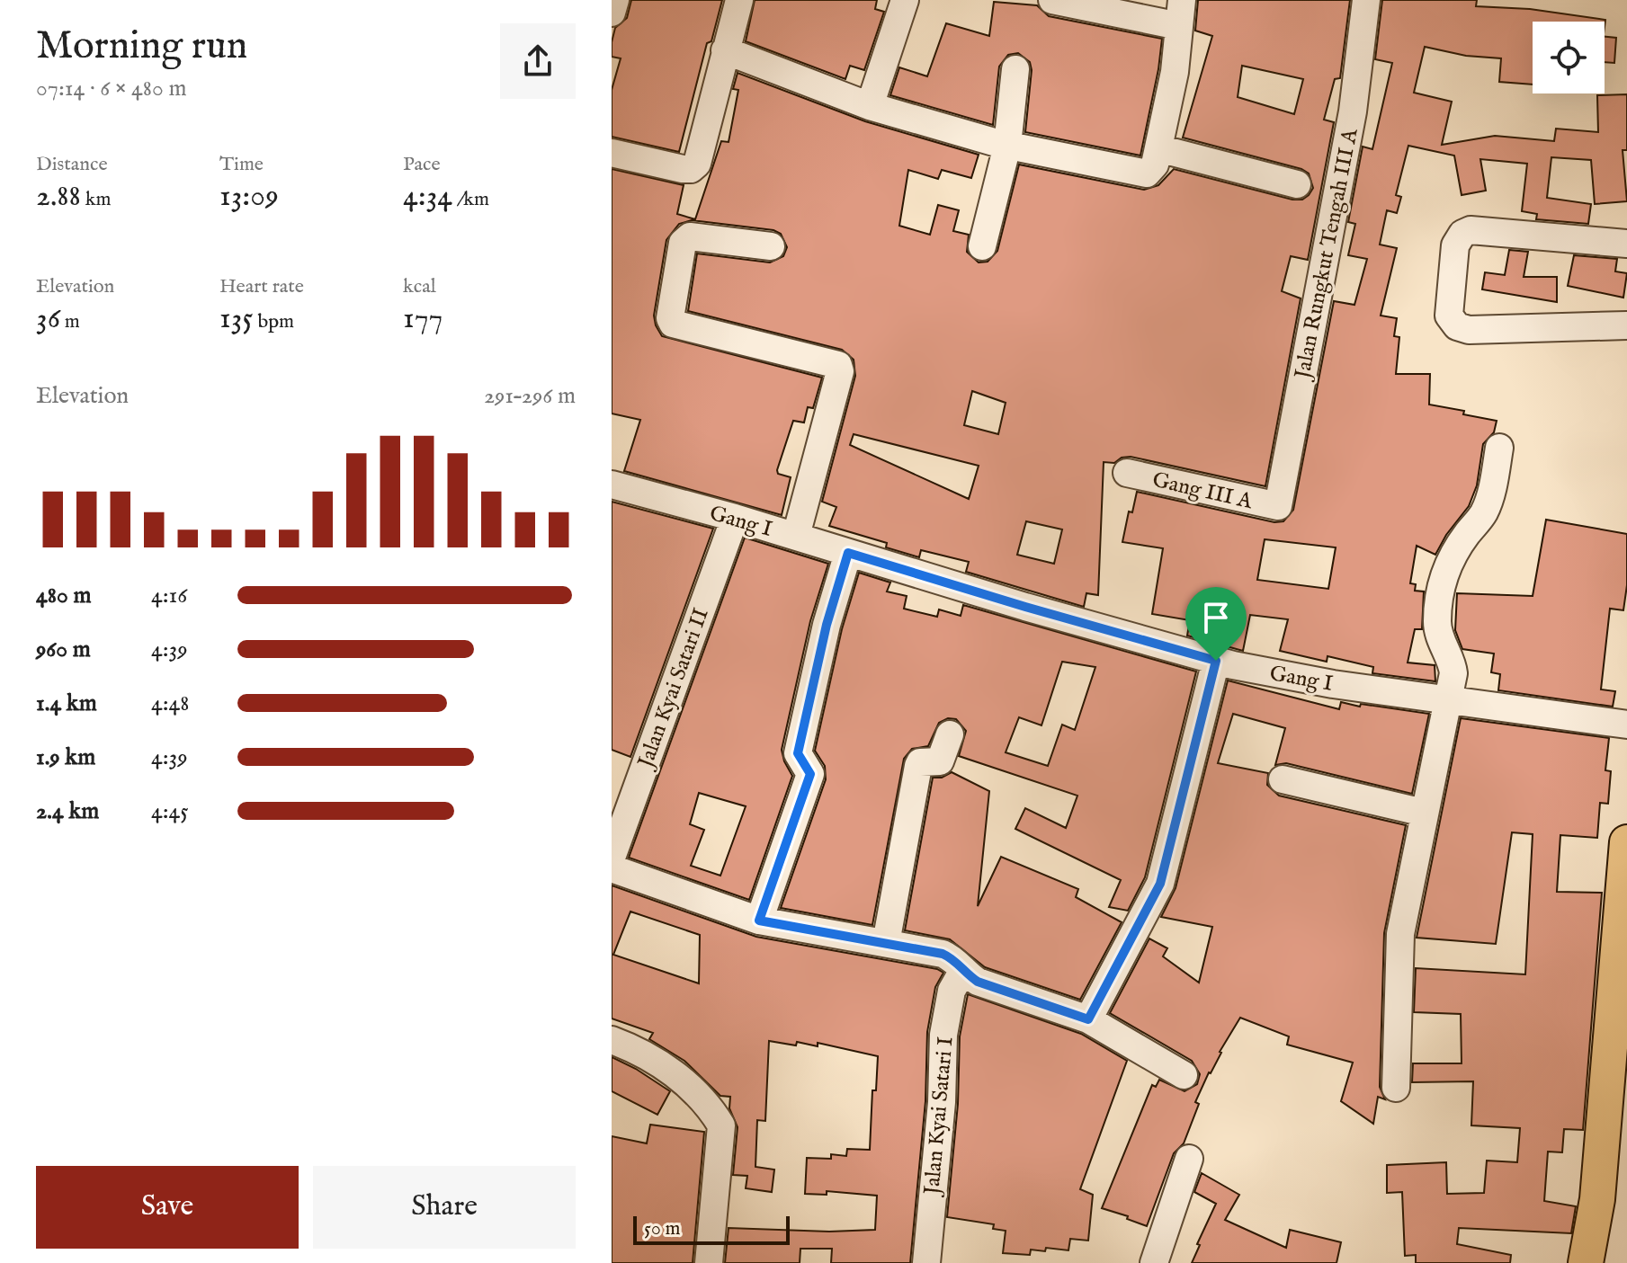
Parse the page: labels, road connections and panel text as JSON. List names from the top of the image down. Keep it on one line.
{"streets":{"street":["Jalan Rungkut Tengah III A","Gang III A","Gang I","Jalan Kyai Satari II","Jalan Kyai Satari I"]},"crossings":[["Jalan Rungkut Tengah III A","Gang III A"],["Gang I","Jalan Kyai Satari II"]],"scale_bar":"50 m","page":{"heading":["Morning run","07:14 · 6 × 480 m"],"stats":[["Distance","2.88 km"],["Time","13:09"],["Pace","4:34 /km"],["Elevation","36 m"],["Heart rate","135 bpm"],["kcal","177"]],"chart":["Elevation","291–296 m"],"list":[{"name":"480 m","note":"4:16"},{"name":"960 m","note":"4:39"},{"name":"1.4 km","note":"4:48"},{"name":"1.9 km","note":"4:39"},{"name":"2.4 km","note":"4:45"}],"buttons":["Save","Share"],"scale":"50 m"}}
